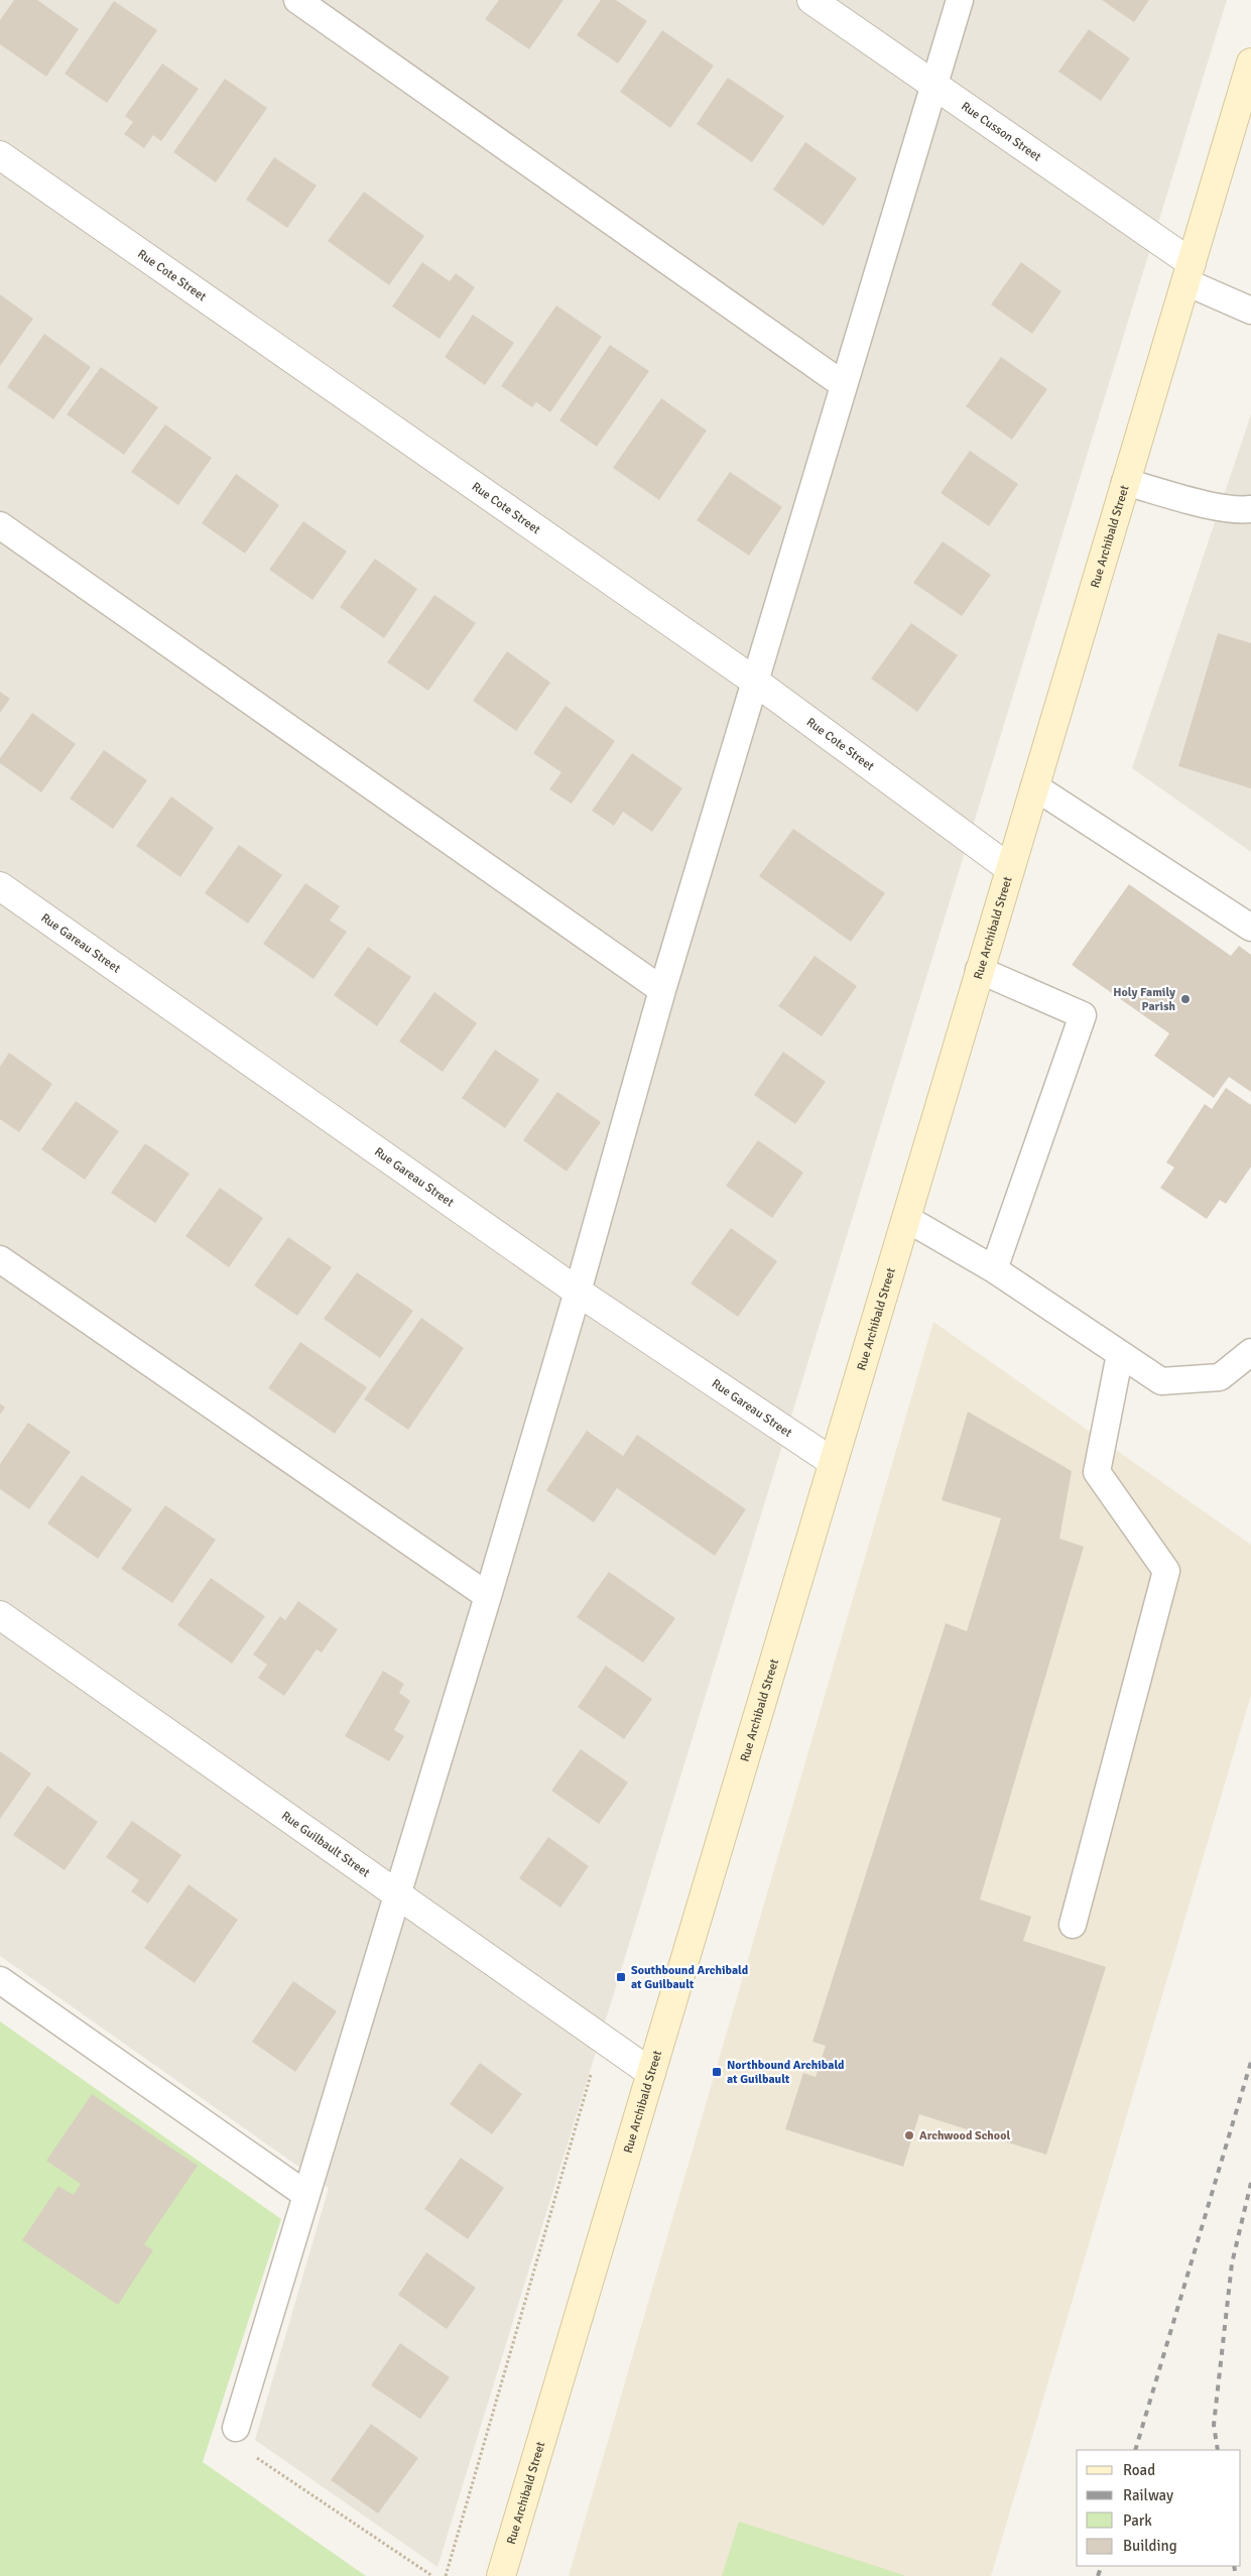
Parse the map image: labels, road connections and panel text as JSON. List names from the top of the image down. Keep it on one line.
{"streets":{"main road":["Rue Archibald Street"],"street":["Rue Cusson Street","Rue Cote Street","Rue Gareau Street","Rue Guilbault Street"]},"crossings":[["Rue Cusson Street","Rue Archibald Street"],["Rue Cote Street","Rue Archibald Street"],["Rue Archibald Street","Rue Gareau Street"],["Rue Archibald Street","Rue Guilbault Street"]],"places":{"other":["Holy Family Parish","Archwood School"],"transit":["Southbound Archibald at Guilbault","Northbound Archibald at Guilbault"]},"legend":["Road","Railway","Park","Building"]}
